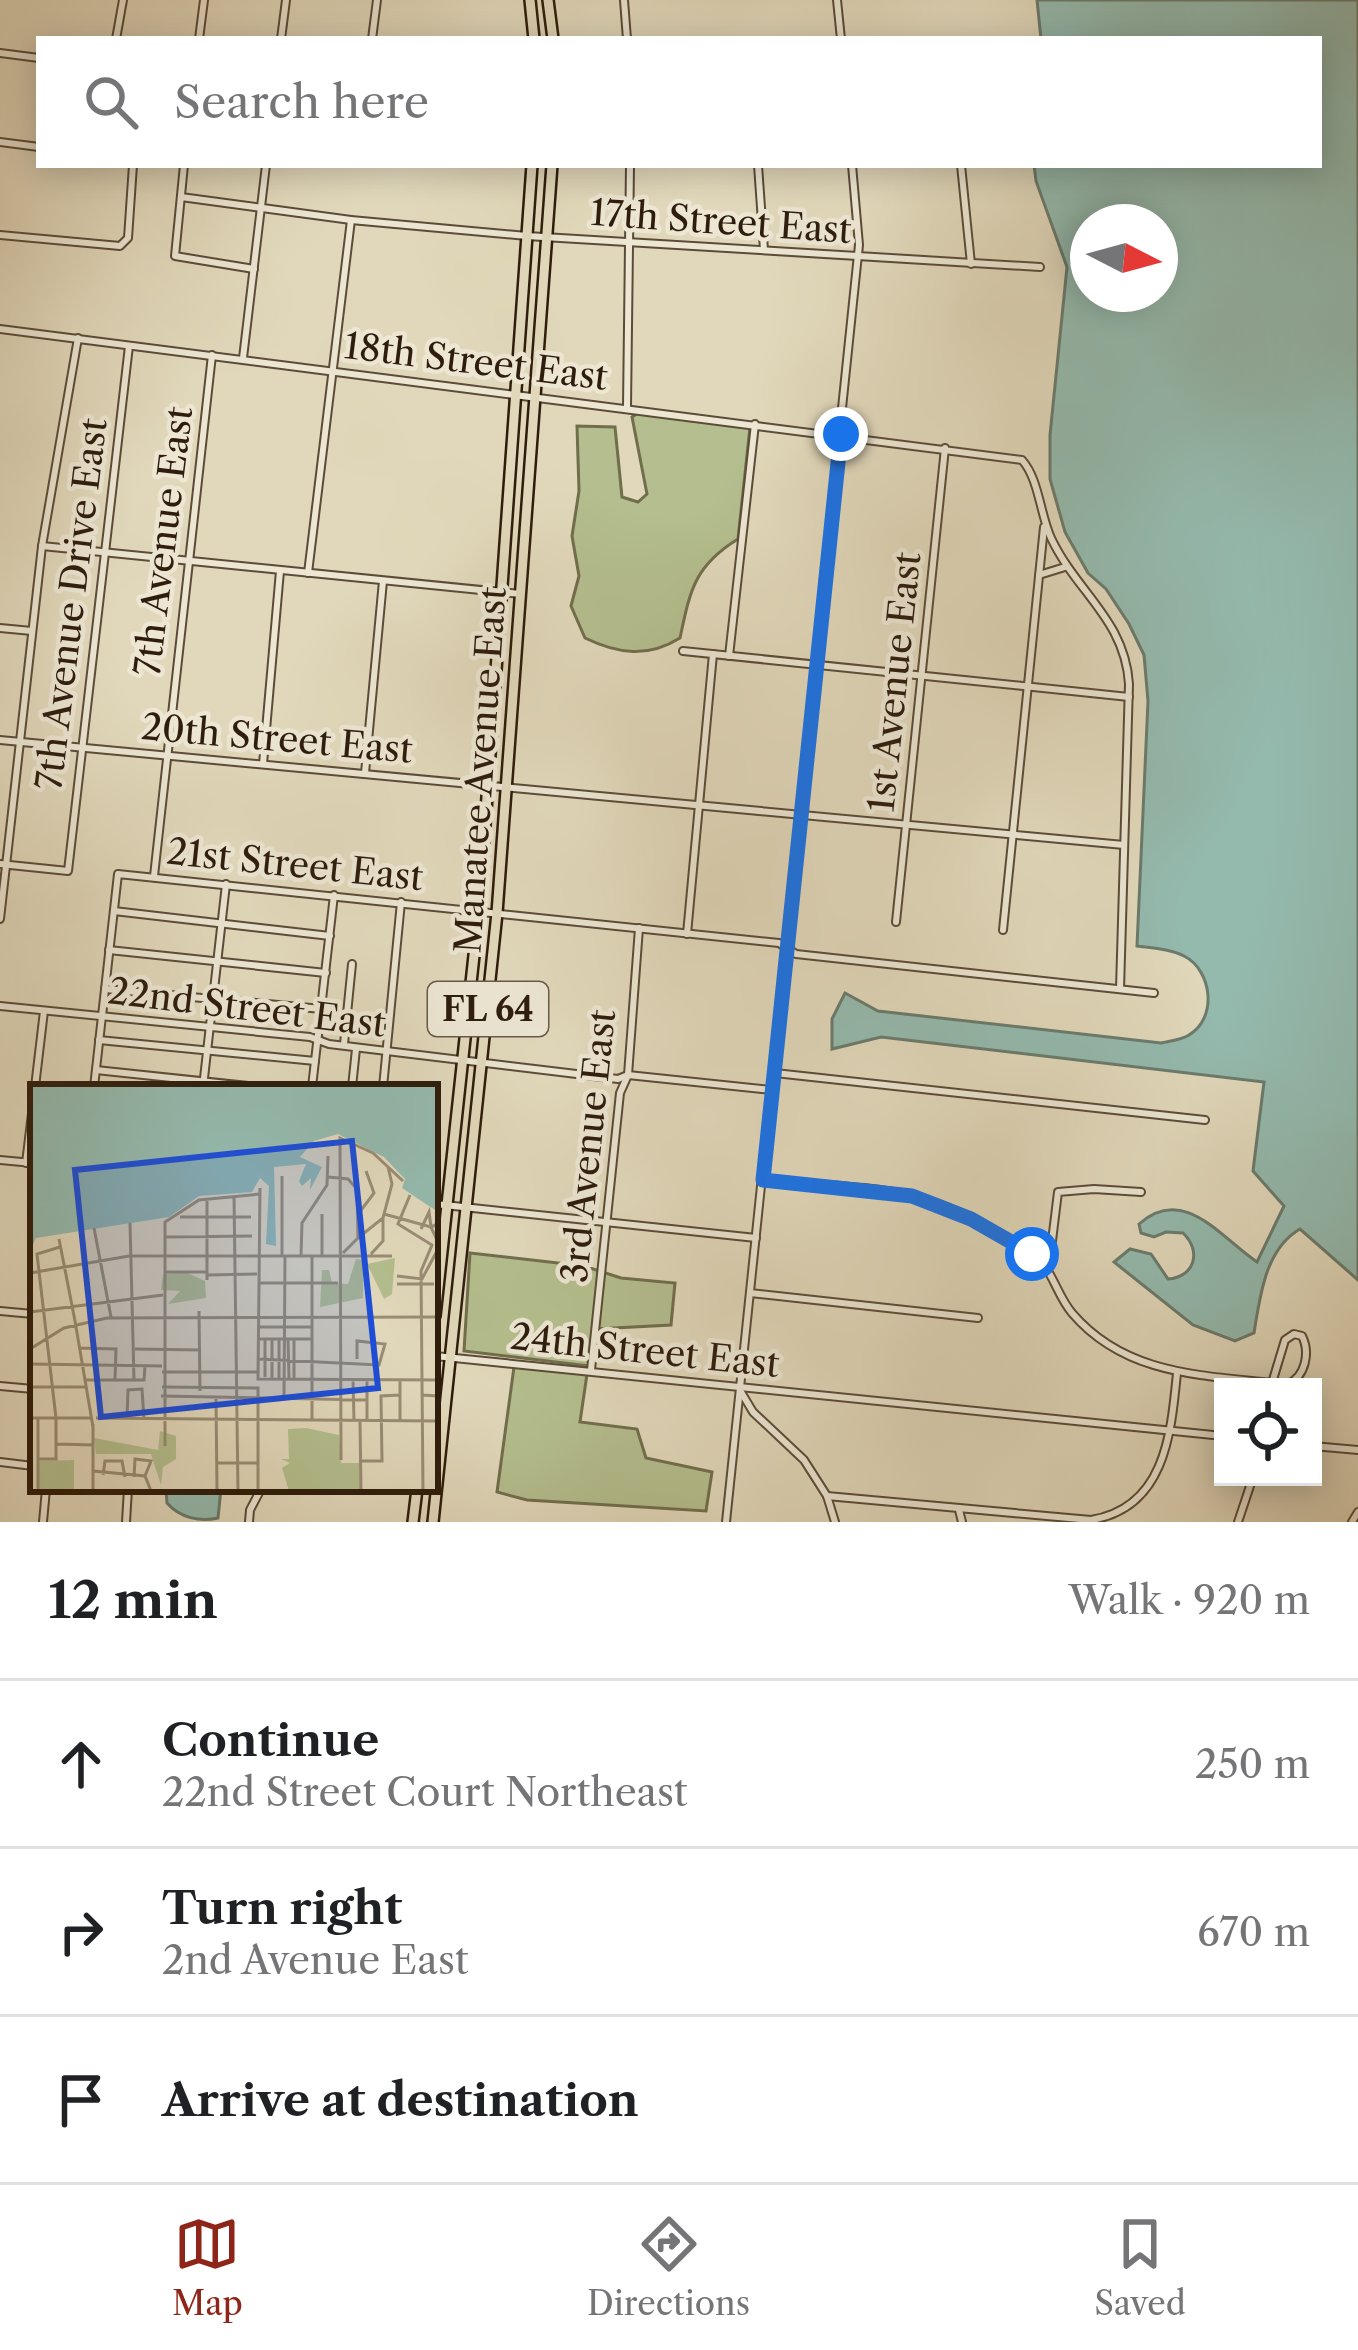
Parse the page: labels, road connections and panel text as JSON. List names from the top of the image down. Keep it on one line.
{"streets":{"main road":["Manatee Avenue East","FL 64"],"street":["17th Street East","18th Street East","7th Avenue East","7th Avenue Drive East","1st Avenue East","20th Street East","21st Street East","22nd Street East","3rd Avenue East","24th Street East"]},"crossings":[["17th Street East","Manatee Avenue East"],["18th Street East","7th Avenue East"],["18th Street East","7th Avenue Drive East"],["18th Street East","1st Avenue East"],["18th Street East","Manatee Avenue East"],["7th Avenue East","20th Street East"],["7th Avenue East","21st Street East"],["7th Avenue Drive East","20th Street East"],["1st Avenue East","20th Street East"],["20th Street East","Manatee Avenue East"],["Manatee Avenue East","21st Street East"],["Manatee Avenue East","22nd Street East"],["Manatee Avenue East","24th Street East"],["21st Street East","3rd Avenue East"],["22nd Street East","3rd Avenue East"],["3rd Avenue East","24th Street East"]],"north":"right","page":{"search":"Search here","heading":["12 min","Walk · 920 m"],"list":[["Continue","22nd Street Court Northeast","250 m"],["Turn right","2nd Avenue East","670 m"],"Arrive at destination"],"nav":["Map","Directions","Saved"]}}
